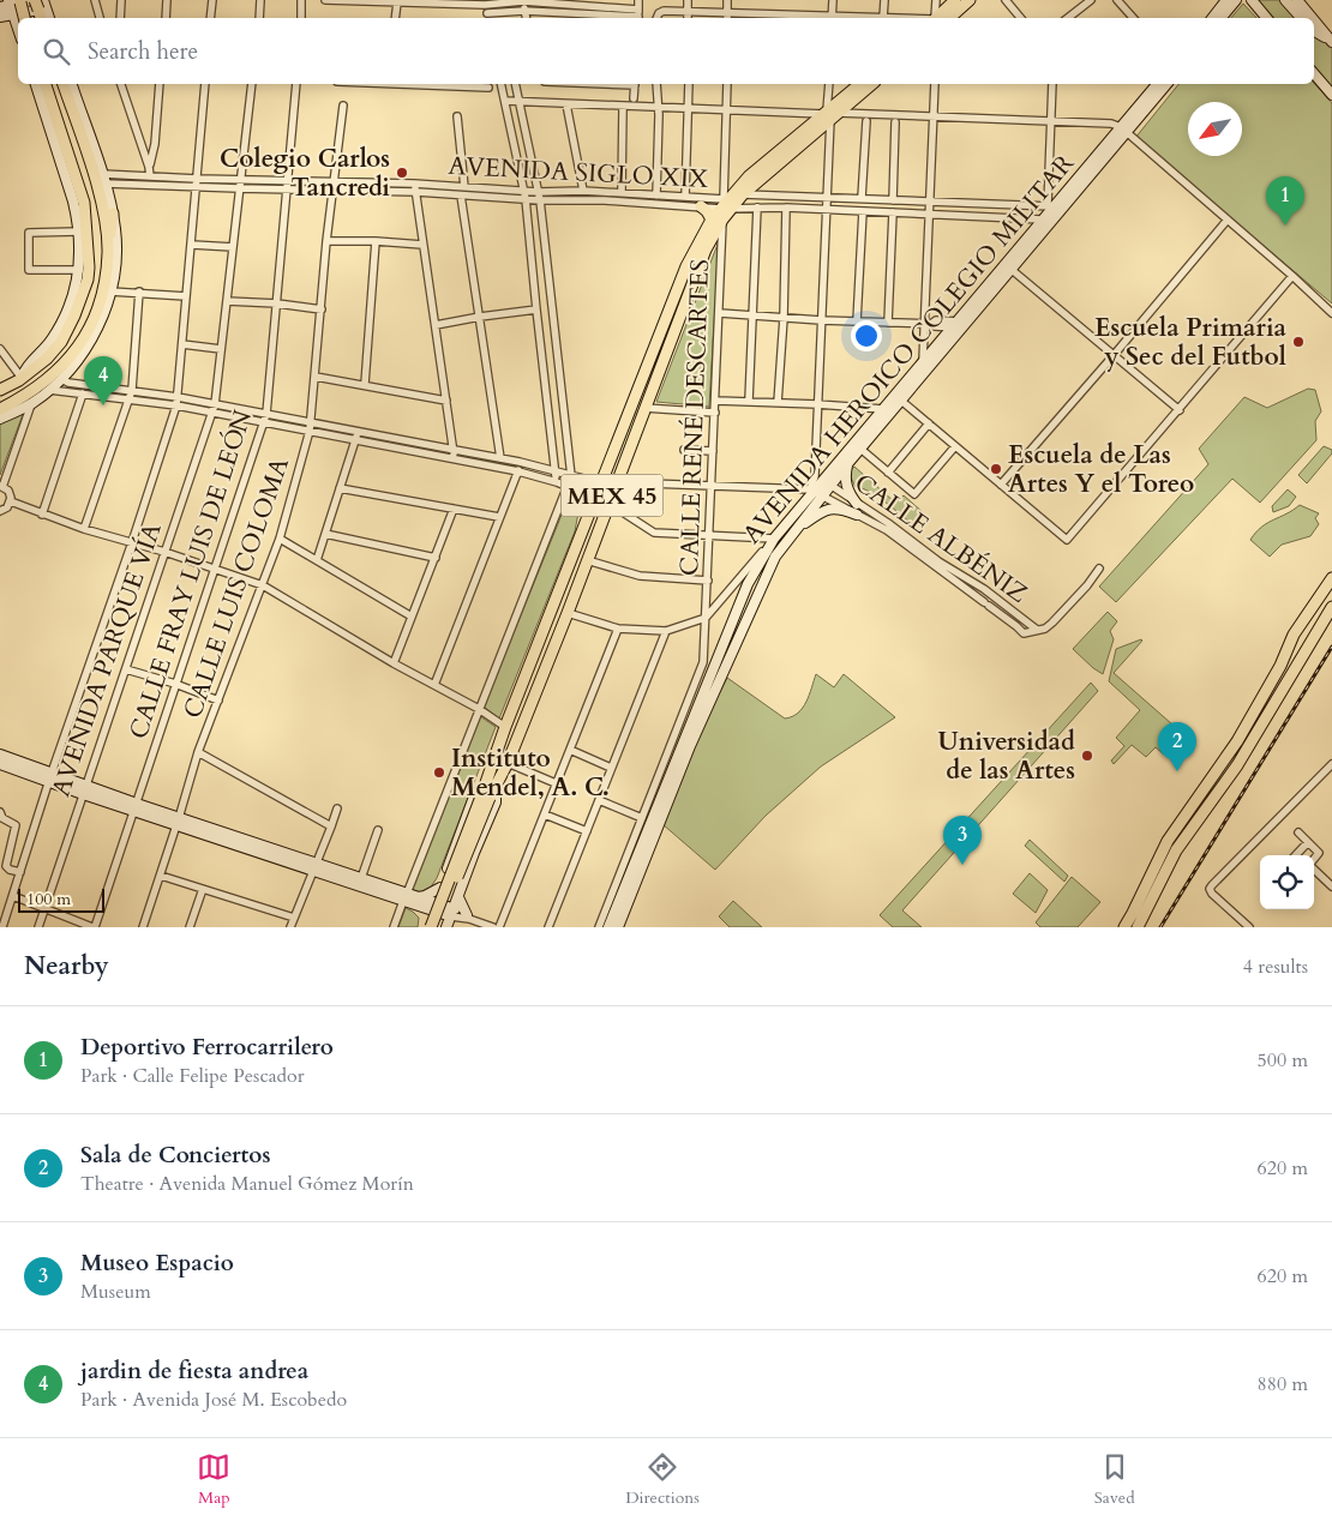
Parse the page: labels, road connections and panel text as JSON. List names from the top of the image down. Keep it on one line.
{"streets":{"main road":["MEX 45"],"street":["AVENIDA SIGLO XIX","AVENIDA HEROICO COLEGIO MILITAR","CALLE RENÉ DESCARTES","CALLE ALBÉNIZ","CALLE FRAY LUIS DE LEÓN","CALLE LUIS COLOMA","AVENIDA PARQUE VÍA"]},"crossings":[["AVENIDA SIGLO XIX","AVENIDA HEROICO COLEGIO MILITAR"],["AVENIDA SIGLO XIX","CALLE RENÉ DESCARTES"],["AVENIDA SIGLO XIX","MEX 45"],["AVENIDA SIGLO XIX","CALLE FRAY LUIS DE LEÓN"],["AVENIDA SIGLO XIX","CALLE LUIS COLOMA"],["AVENIDA SIGLO XIX","AVENIDA PARQUE VÍA"],["AVENIDA HEROICO COLEGIO MILITAR","CALLE ALBÉNIZ"],["CALLE RENÉ DESCARTES","MEX 45"],["CALLE RENÉ DESCARTES","CALLE ALBÉNIZ"],["MEX 45","CALLE ALBÉNIZ"],["CALLE ALBÉNIZ","CALLE LUIS COLOMA"]],"places":["Colegio Carlos Tancredi","Escuela Primaria y Sec del Futbol","Escuela de Las Artes Y el Toreo","Universidad de las Artes","Instituto Mendel, A. C."],"scale_bar":"100 m","north":"bottom left","page":{"search":"Search here","pins":["1","4","2","3"],"scale":"100 m","heading":["Nearby","4 results"],"list":[{"mark":"1","name":"Deportivo Ferrocarrilero","note":"Park · Calle Felipe Pescador","value":"500 m"},{"mark":"2","name":"Sala de Conciertos","note":"Theatre · Avenida Manuel Gómez Morín","value":"620 m"},{"mark":"3","name":"Museo Espacio","note":"Museum","value":"620 m"},{"mark":"4","name":"jardin de fiesta andrea","note":"Park · Avenida José M. Escobedo","value":"880 m"}],"nav":["Map","Directions","Saved"]}}
